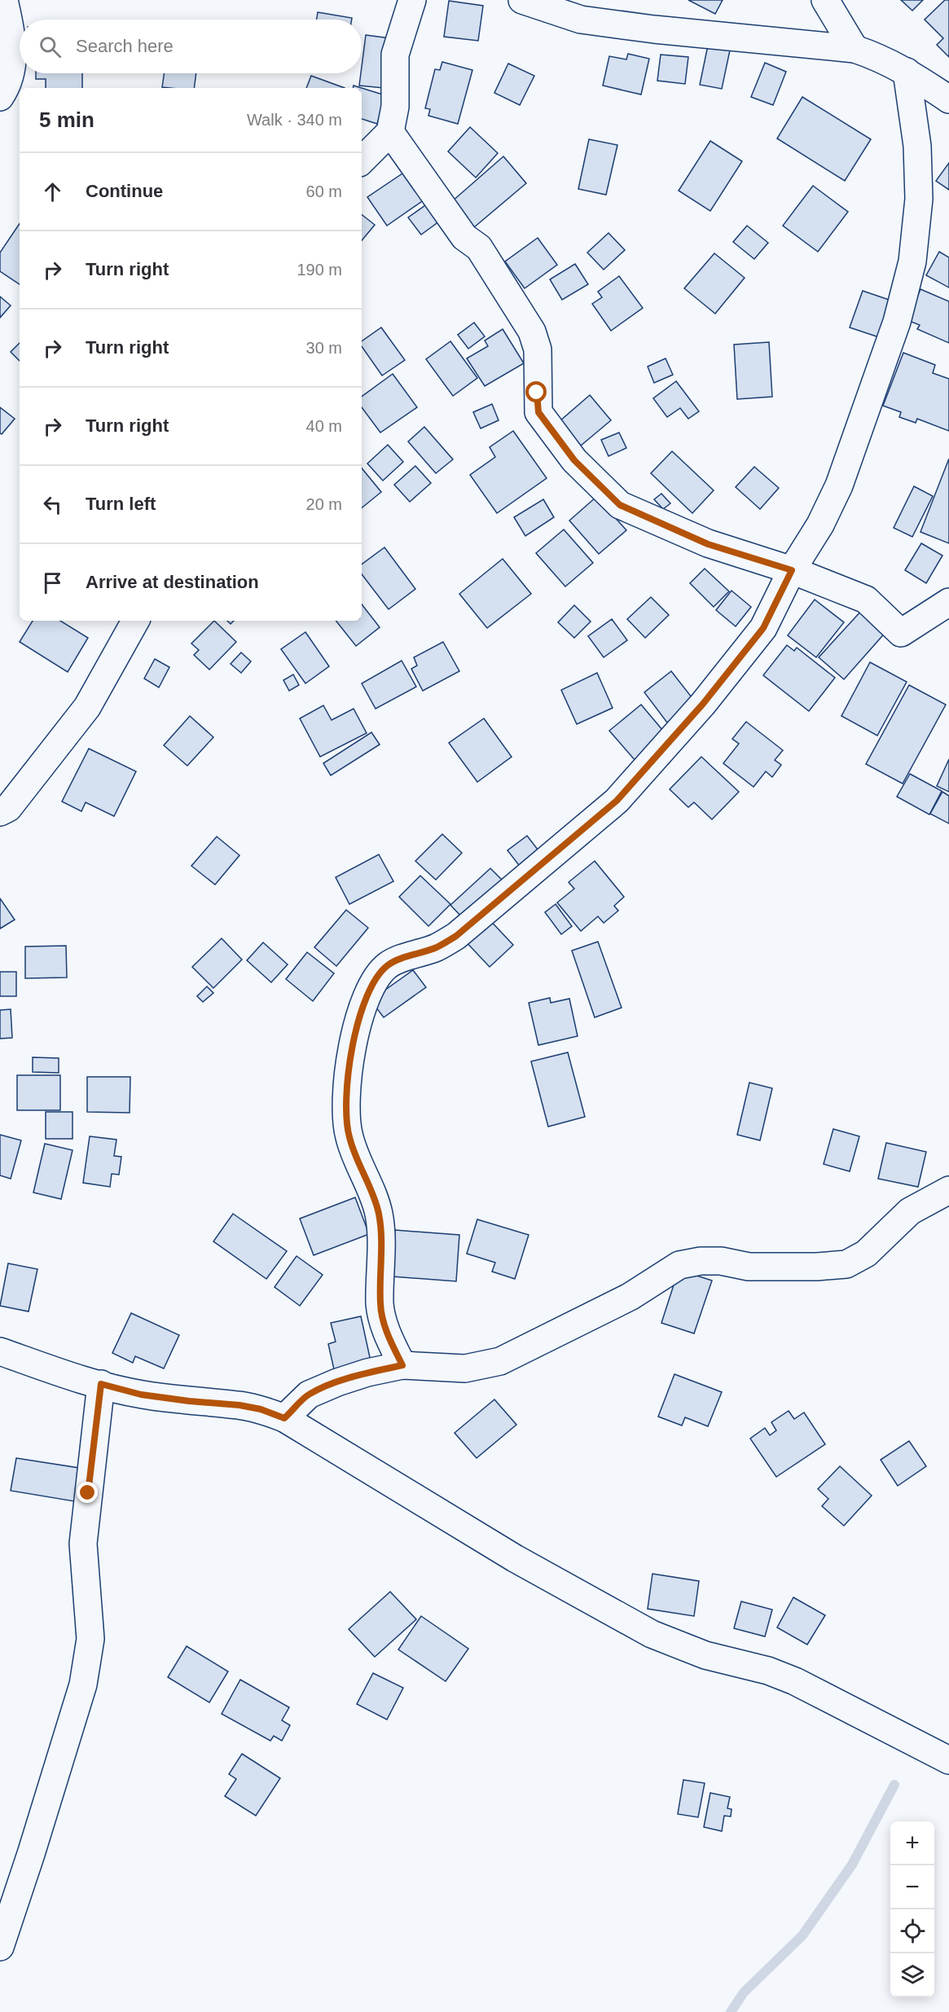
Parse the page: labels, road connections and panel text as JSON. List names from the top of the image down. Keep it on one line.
{"page":{"search":"Search here","heading":["5 min","Walk · 340 m"],"list":[["Continue","60 m"],["Turn right","190 m"],["Turn right","30 m"],["Turn right","40 m"],["Turn left","20 m"],"Arrive at destination"],"map_buttons":["+","−"]}}
